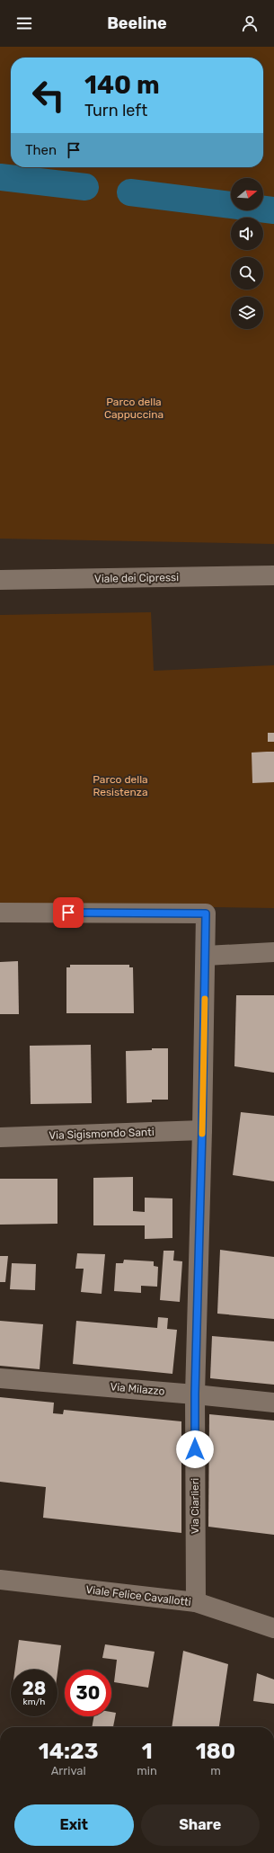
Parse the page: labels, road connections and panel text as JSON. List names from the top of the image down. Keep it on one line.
{"streets":{"street":["Viale dei Cipressi","Via Sigismondo Santi","Via Milazzo","Via Ciarlieri","Viale Felice Cavallotti"]},"crossings":[["Via Sigismondo Santi","Via Ciarlieri"],["Via Milazzo","Via Ciarlieri"],["Via Ciarlieri","Viale Felice Cavallotti"]],"parks":["Parco della Cappuccina","Parco della Resistenza"],"north":"right","page":{"header":"Beeline","turn":["140 m","Turn left"],"then":"Then","speed":"28 km/h","limit":"30","eta":["14:23","Arrival","1","min","180","m"],"buttons":["Exit","Share"]}}
